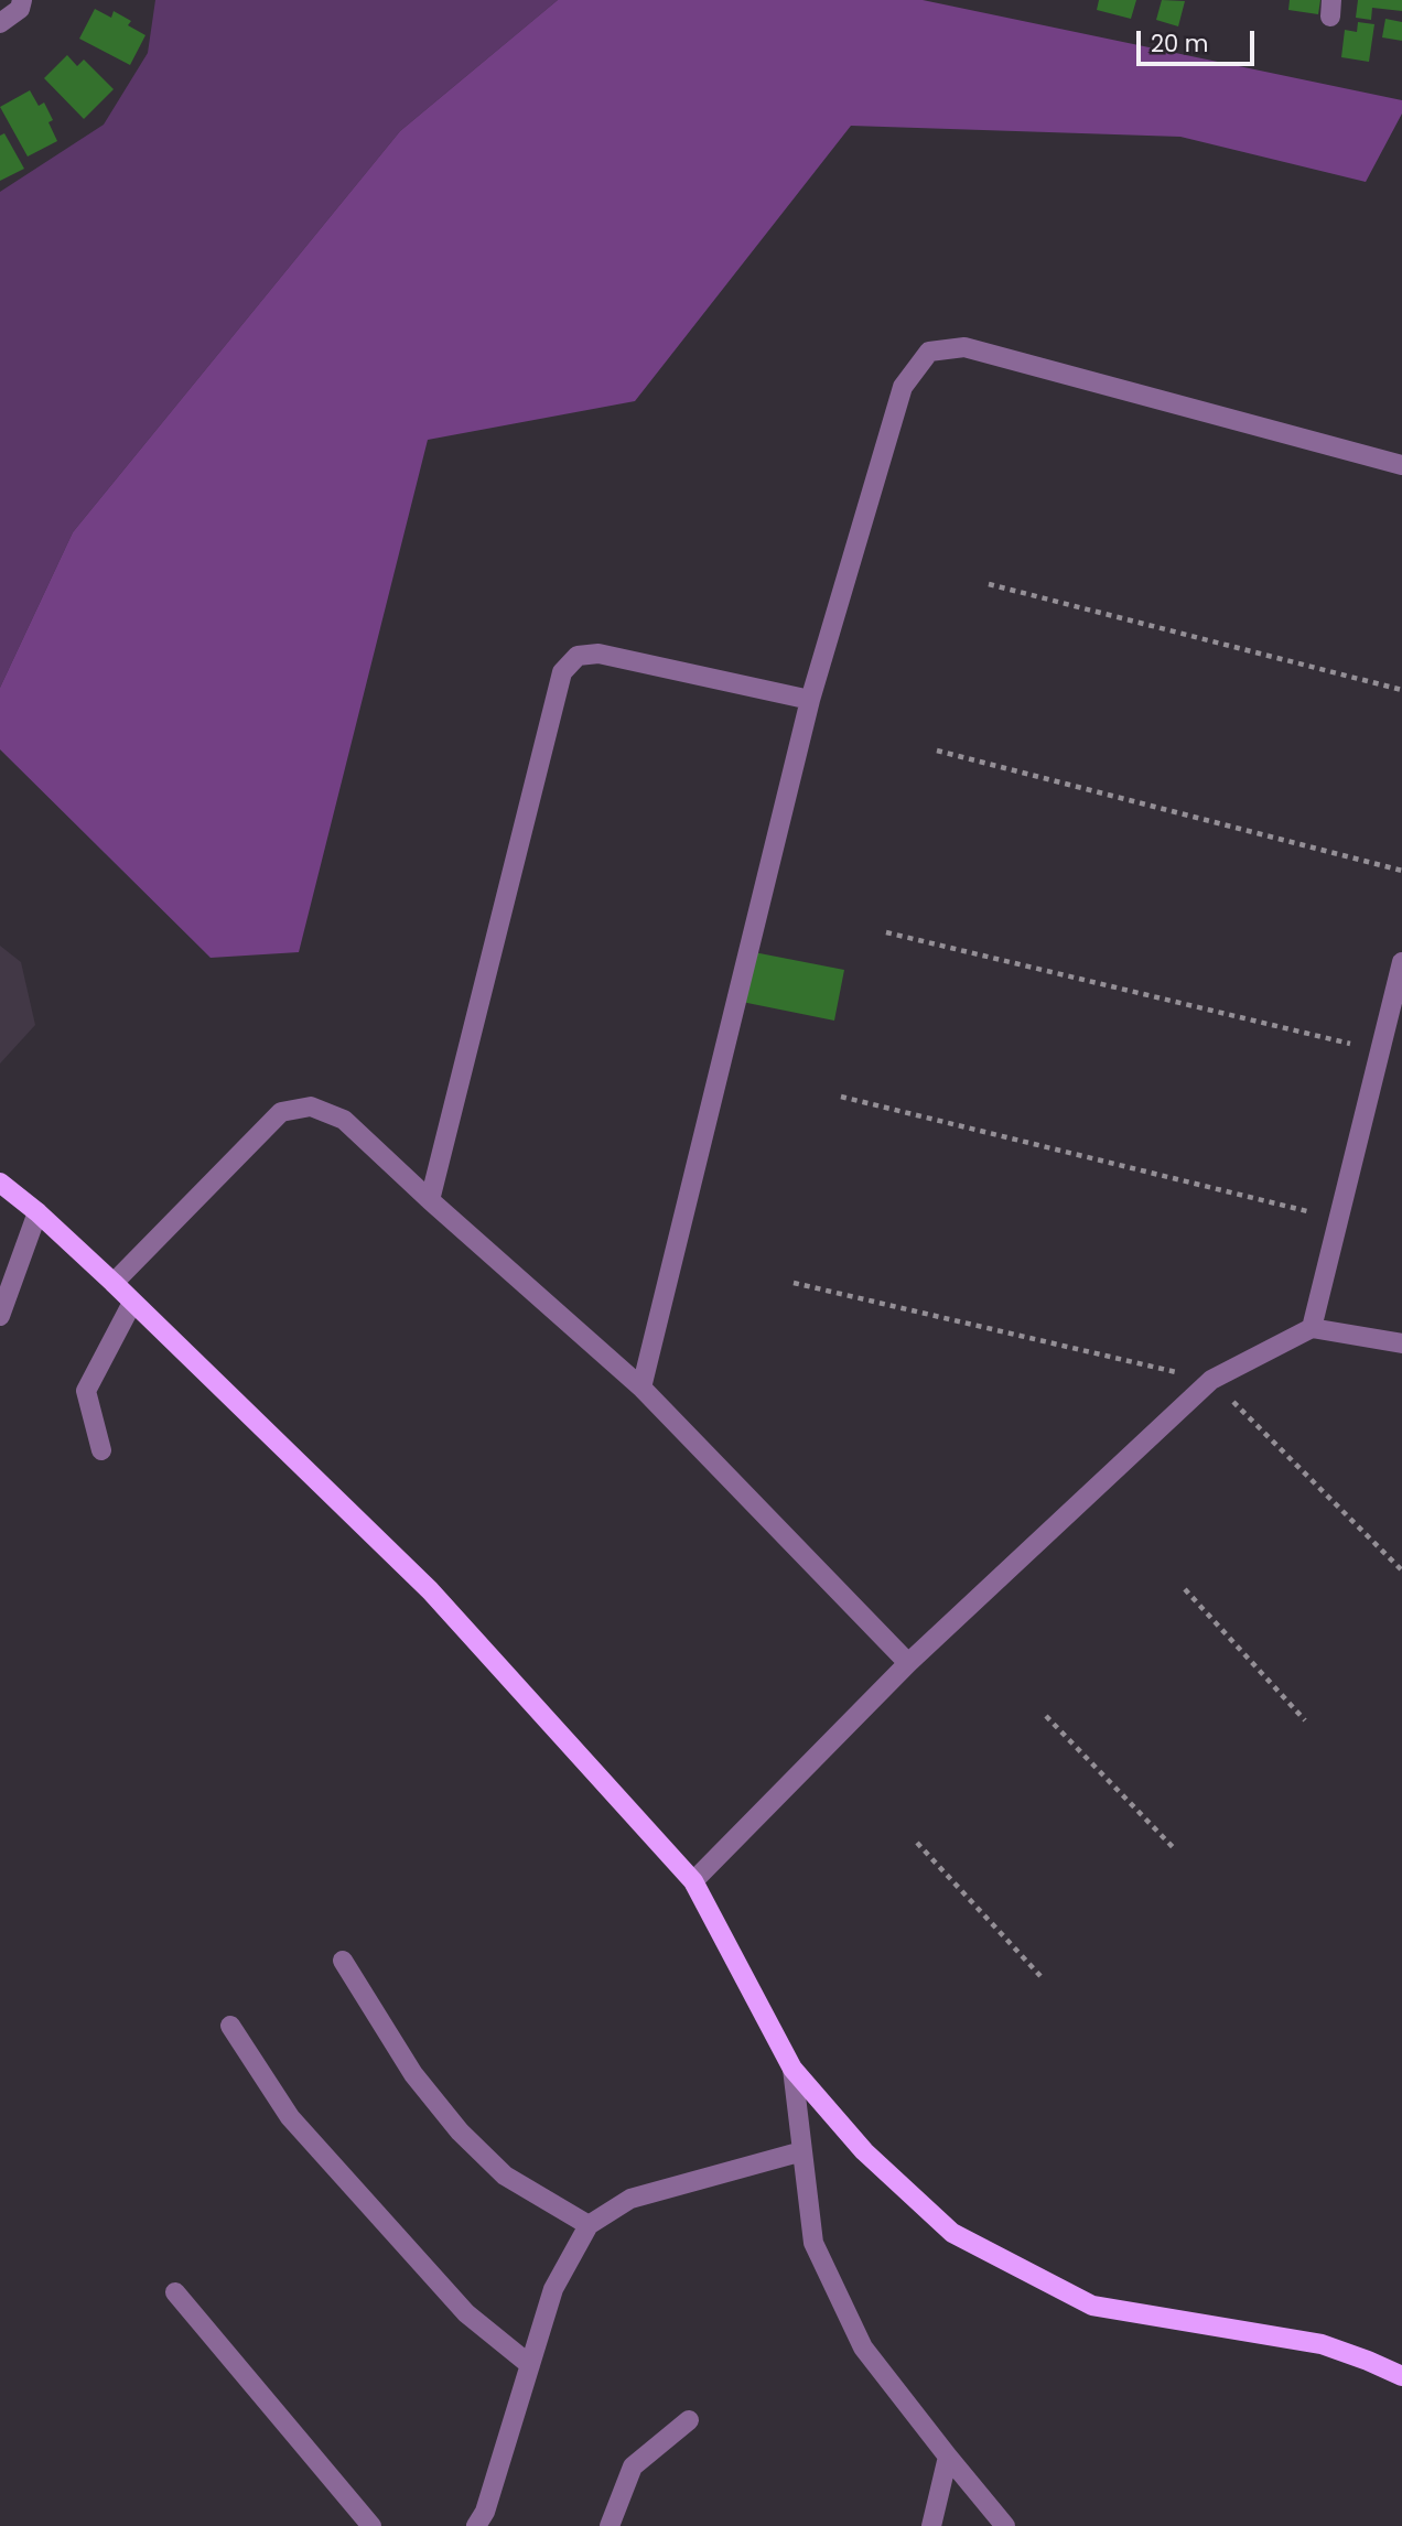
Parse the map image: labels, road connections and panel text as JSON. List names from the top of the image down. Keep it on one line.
{"scale_bar":"20 m"}
